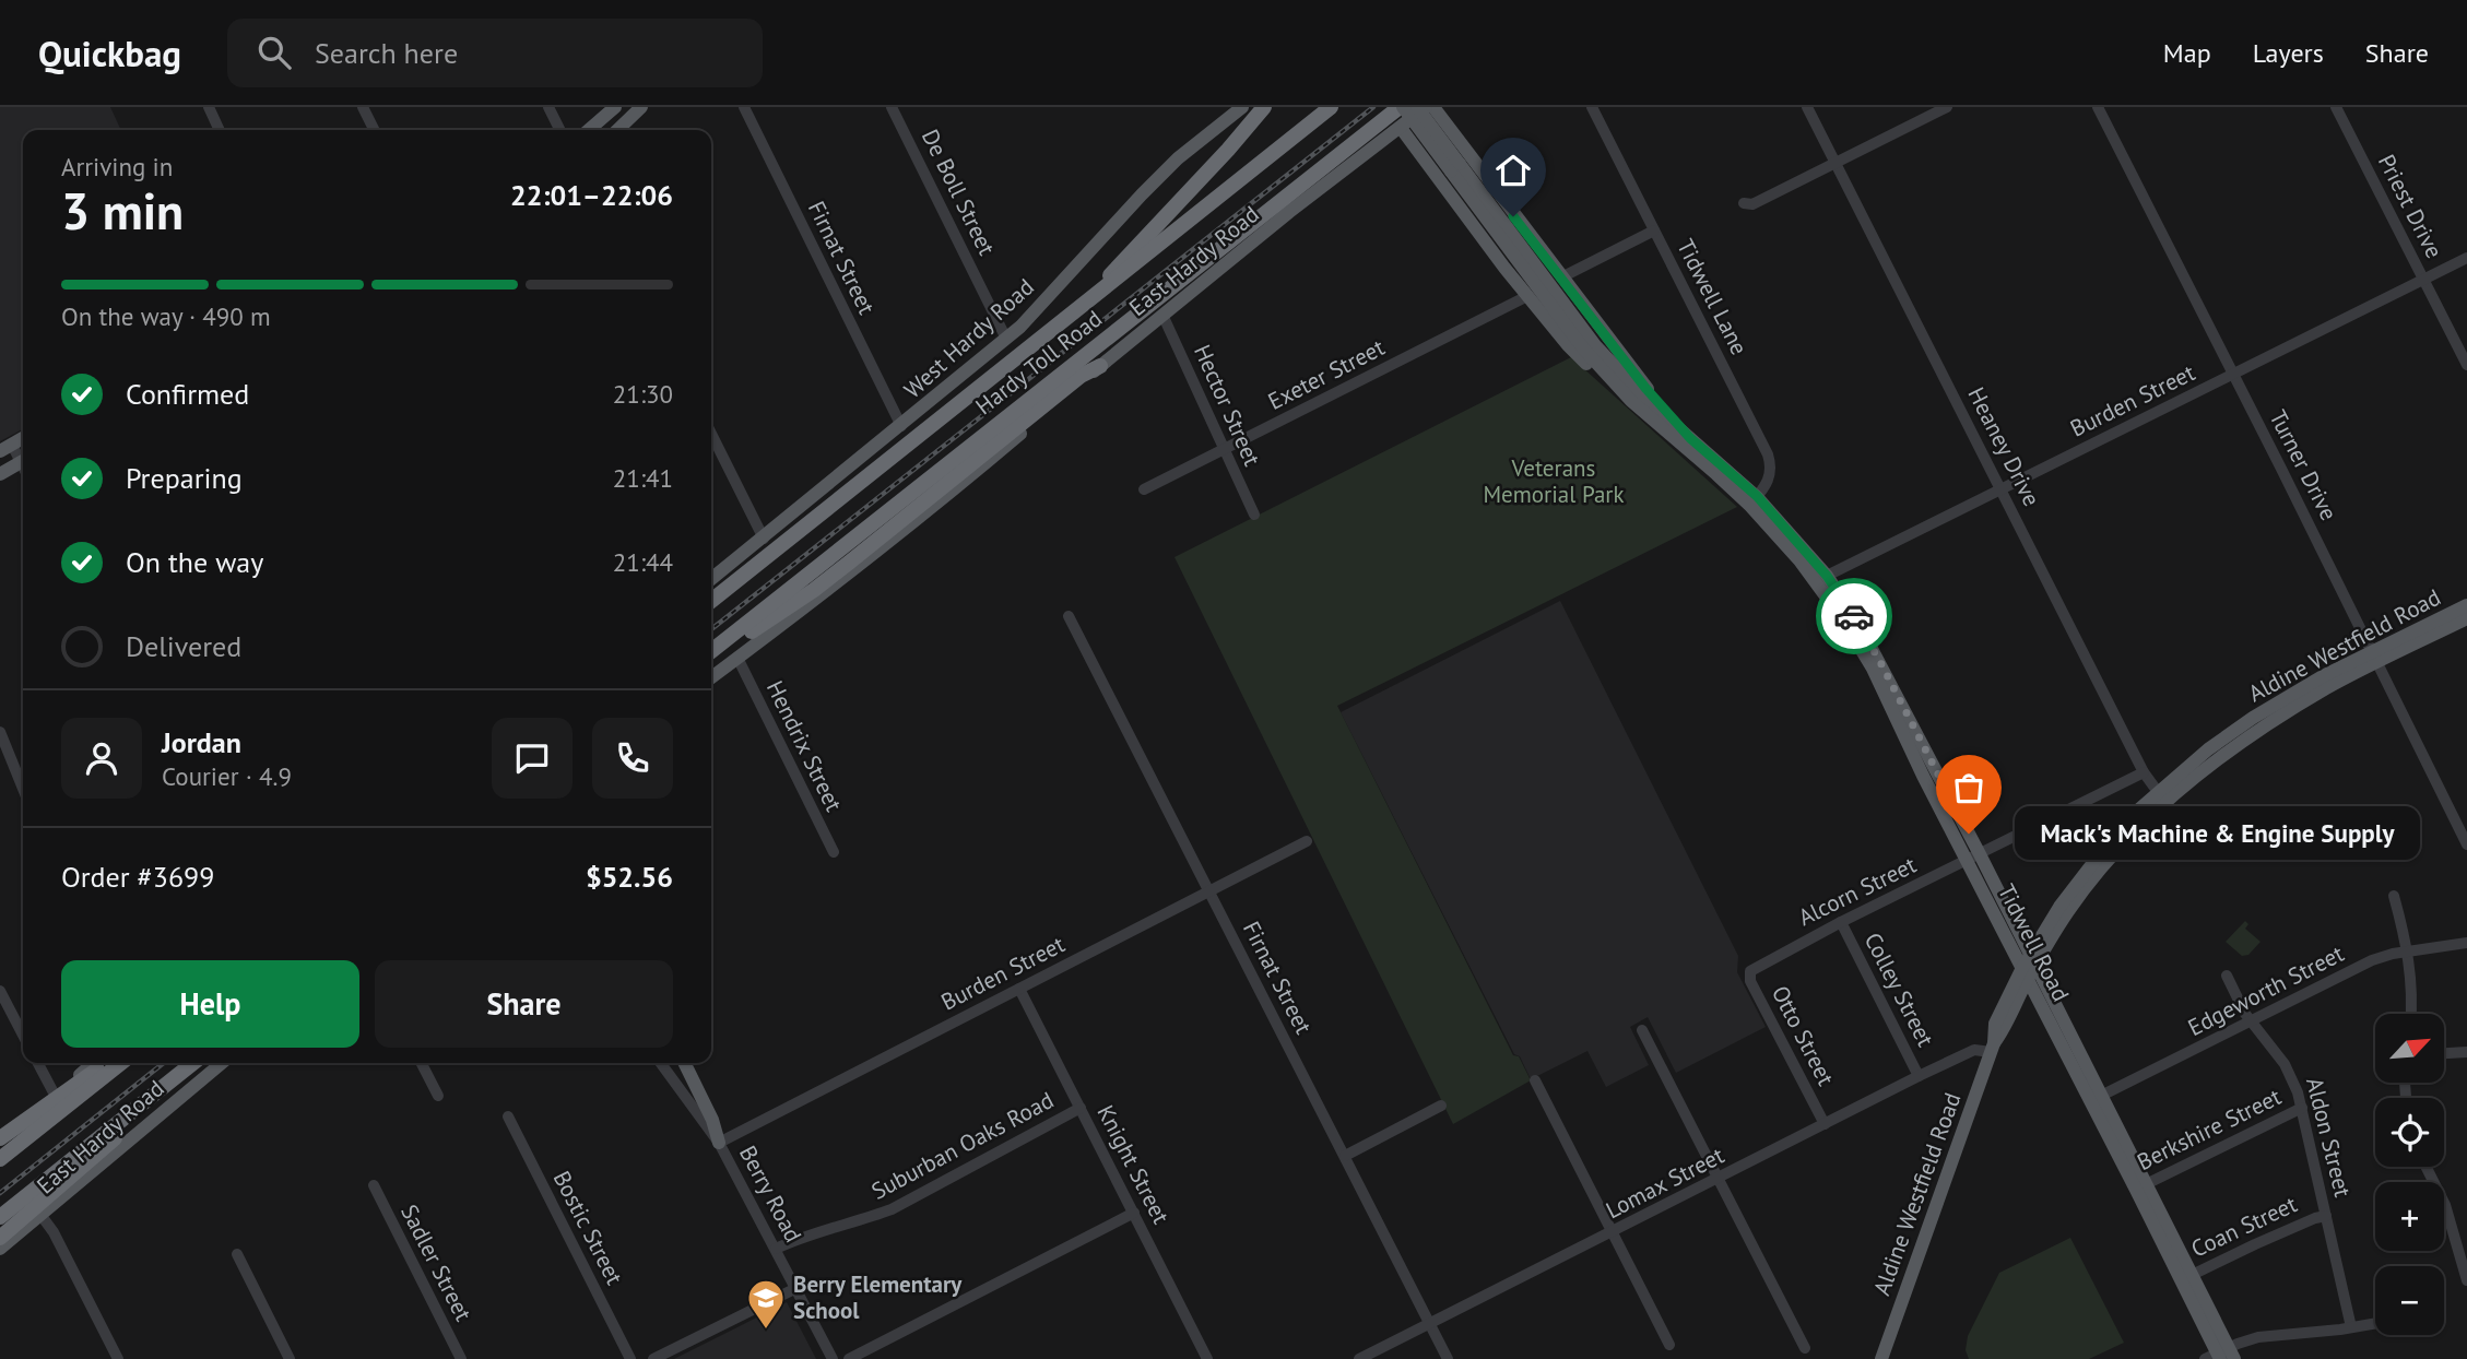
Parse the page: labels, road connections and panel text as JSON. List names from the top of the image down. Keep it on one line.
{"streets":{"highway":["Hardy Toll Road"],"main road":["East Hardy Road","West Hardy Road","Aldine Westfield Road","Tidwell Road"],"street":["De Boll Street","Priest Drive","Firnat Street","Tidwell Lane","Exeter Street","Burden Street","Hector Street","Heaney Drive","Turner Drive","Hendrix Street","Alcorn Street","Colley Street","Edgeworth Street","Otto Street","Berkshire Street","Aldon Street","Suburban Oaks Road","Knight Street","Lomax Street","Berry Road","Coan Street","Bostic Street","Sadler Street"]},"crossings":[["De Boll Street","West Hardy Road"],["Priest Drive","Burden Street"],["Firnat Street","West Hardy Road"],["Firnat Street","Burden Street"],["Firnat Street","Lomax Street"],["East Hardy Road","Hector Street"],["East Hardy Road","Hendrix Street"],["Tidwell Lane","Tidwell Road"],["Hardy Toll Road","Tidwell Road"],["Exeter Street","Hector Street"],["Burden Street","Heaney Drive"],["Burden Street","Turner Drive"],["Burden Street","Tidwell Road"],["Burden Street","Knight Street"],["Burden Street","Berry Road"],["Heaney Drive","Aldine Westfield Road"],["Heaney Drive","Alcorn Street"],["Turner Drive","Aldine Westfield Road"],["Aldine Westfield Road","Tidwell Road"],["Aldine Westfield Road","Lomax Street"],["Alcorn Street","Tidwell Road"],["Alcorn Street","Colley Street"],["Alcorn Street","Otto Street"],["Tidwell Road","Edgeworth Street"],["Tidwell Road","Berkshire Street"],["Tidwell Road","Coan Street"],["Colley Street","Lomax Street"],["Edgeworth Street","Aldon Street"],["Otto Street","Lomax Street"],["Berkshire Street","Aldon Street"],["Aldon Street","Coan Street"],["Suburban Oaks Road","Knight Street"],["Suburban Oaks Road","Berry Road"]],"parks":["Veterans Memorial Park"],"places":{"other":["Mack's Machine & Engine Supply"],"school or university":["Berry Elementary School"]},"north":"top right","page":{"header":"Quickbag","search":"Search here","nav":["Map","Layers","Share"],"heading":["3 min","Arriving in","22:01–22:06"],"panel":["Jordan","Courier · 4.9","Order #3699","$52.56"],"bar":"On the way · 490 m","list":[["Confirmed","21:30"],["Preparing","21:41"],["On the way","21:44"],"Delivered"],"bubble":"Mack's Machine & Engine Supply","buttons":["Help","Share"],"map_buttons":["+","−"]}}
